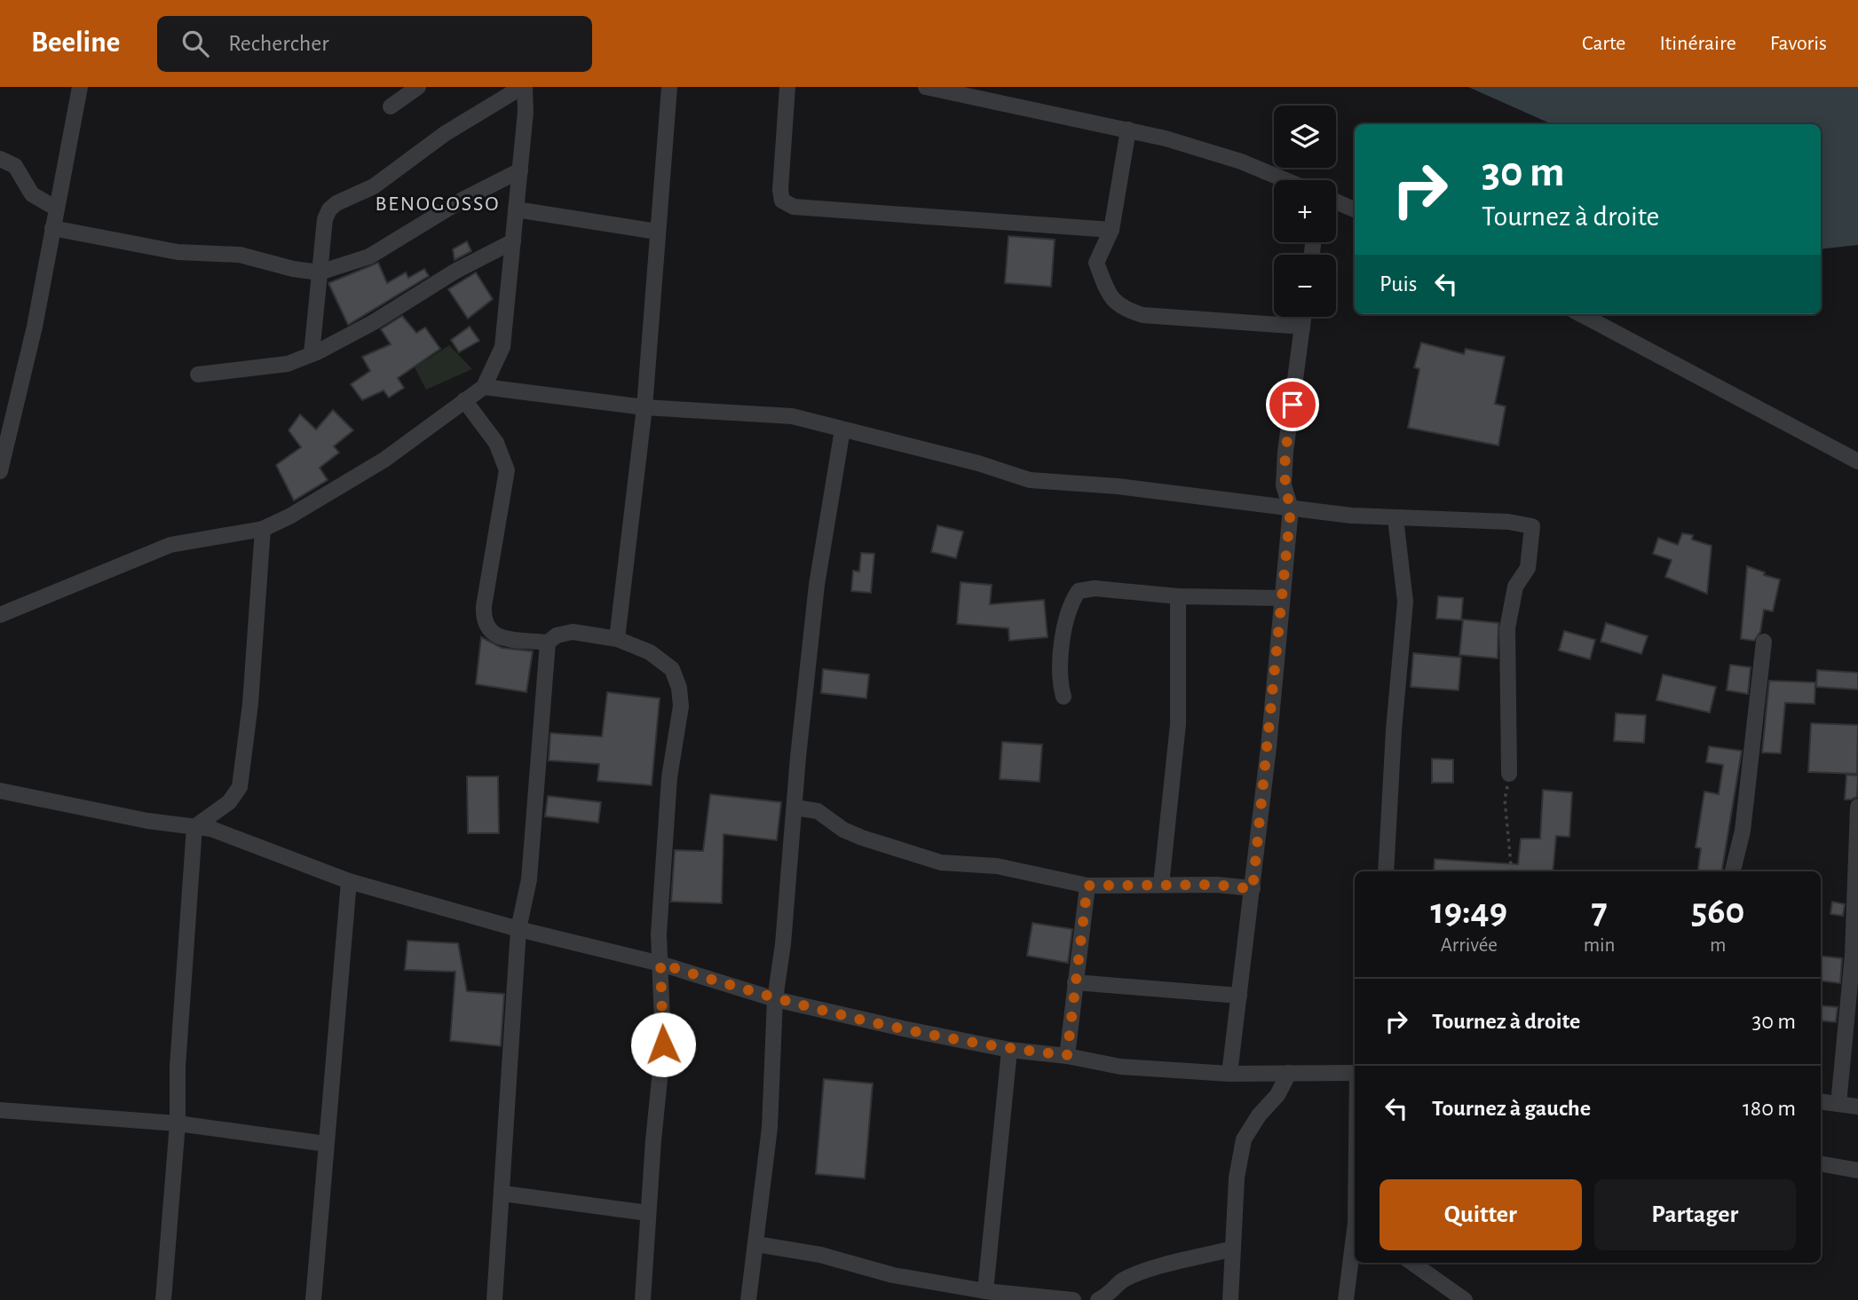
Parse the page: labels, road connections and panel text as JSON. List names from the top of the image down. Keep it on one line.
{"districts":["BENOGOSSO"],"page":{"header":"Beeline","search":"Rechercher","nav":["Carte","Itinéraire","Favoris"],"map_buttons":["+","−"],"turn":["30 m","Tournez à droite"],"then":"Puis","eta":["19:49","Arrivée","7","min","560","m"],"list":[{"name":"Tournez à droite","value":"30 m"},{"name":"Tournez à gauche","value":"180 m"}],"buttons":["Quitter","Partager"]}}
